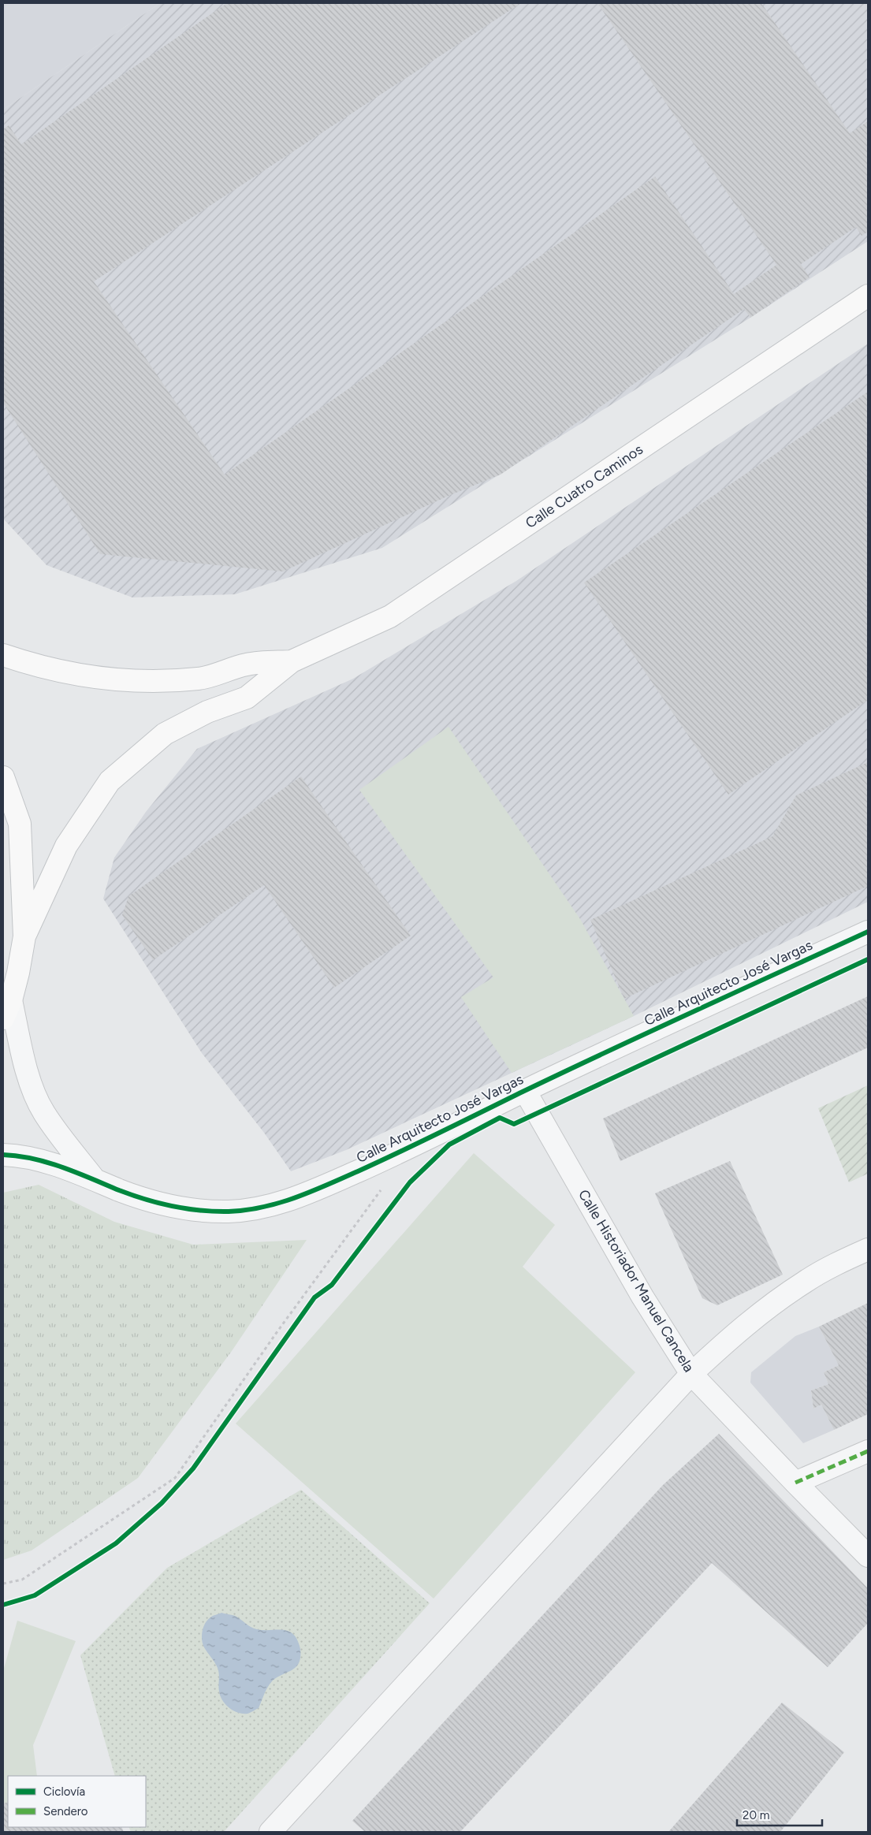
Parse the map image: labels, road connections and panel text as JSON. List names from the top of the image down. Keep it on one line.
{"streets":{"main road":["Calle Cuatro Caminos"],"street":["Calle Arquitecto José Vargas","Calle Historiador Manuel Cancela"]},"crossings":[["Calle Arquitecto José Vargas","Calle Historiador Manuel Cancela"]],"legend":["Ciclovía","Sendero"],"scale_bar":"20 m"}
